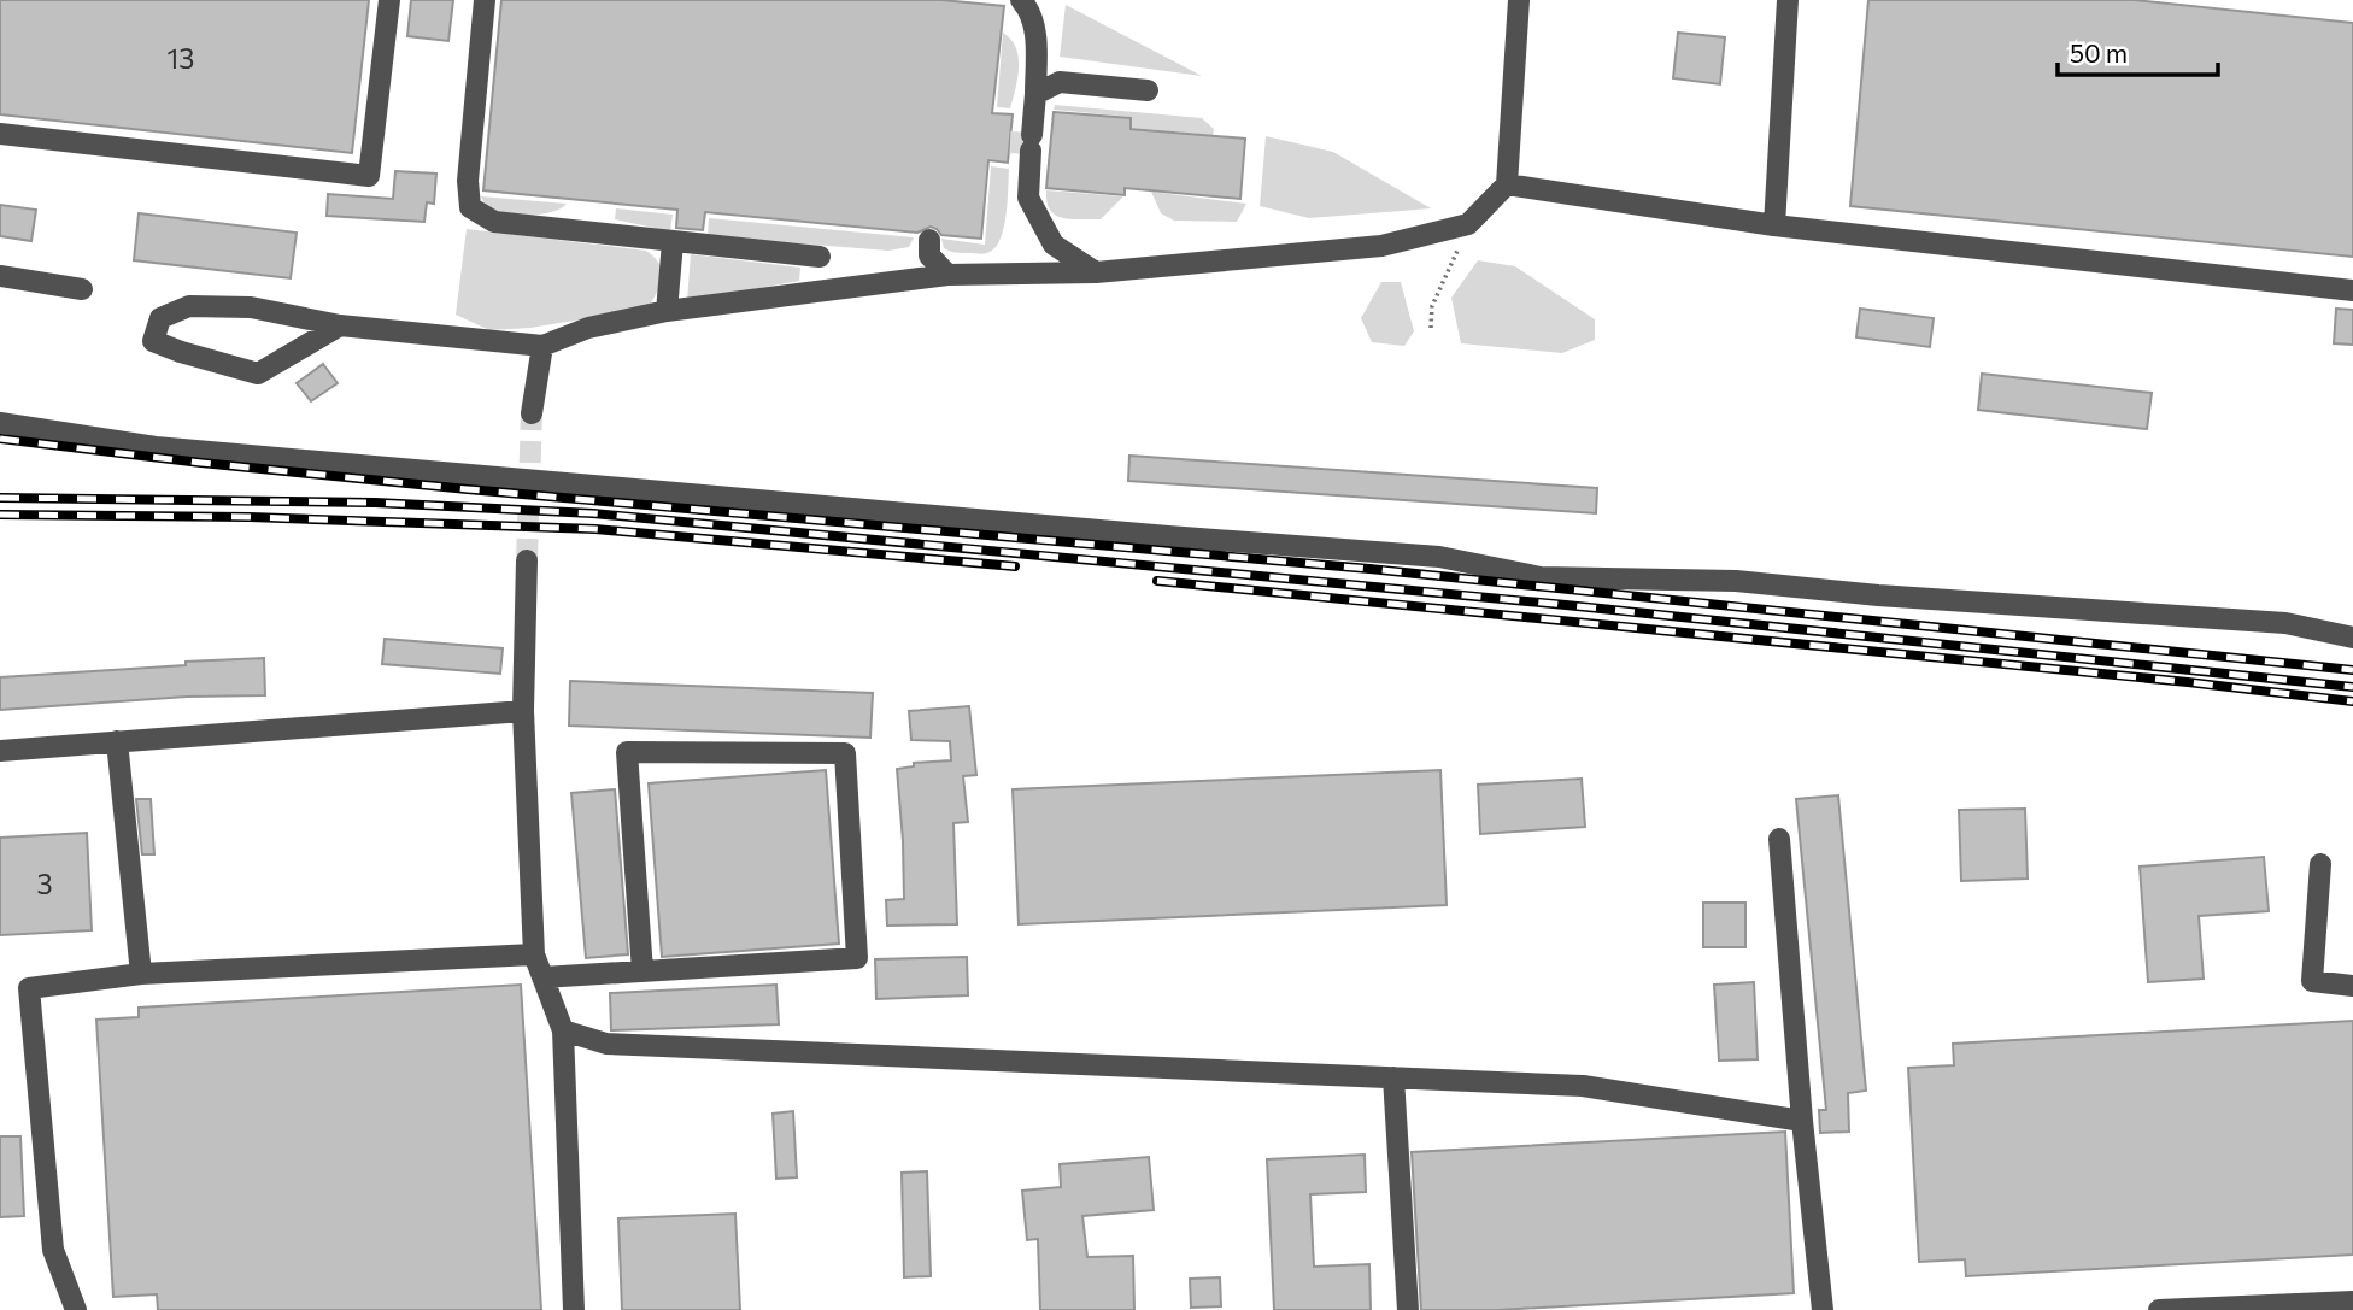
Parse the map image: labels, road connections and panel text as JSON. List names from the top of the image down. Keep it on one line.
{"house_numbers":["13","3"],"scale_bar":"50 m"}
